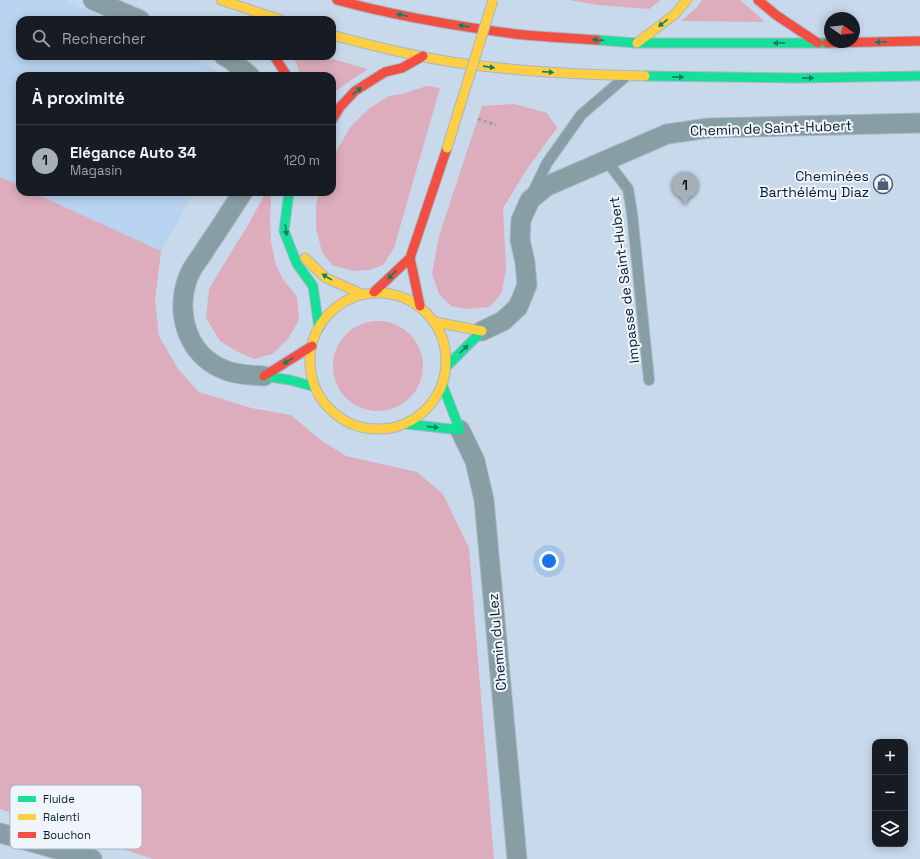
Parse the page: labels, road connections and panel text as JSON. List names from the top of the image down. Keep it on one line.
{"streets":{"main road":["Chemin de Saint-Hubert","Chemin du Lez"],"lane":["Impasse de Saint-Hubert"]},"crossings":[["Chemin de Saint-Hubert","Impasse de Saint-Hubert"],["Chemin de Saint-Hubert","Chemin du Lez"]],"places":{"shop":["Cheminées Barthélémy Diaz"]},"legend":["Fluide","Ralenti","Bouchon"],"north":"right","page":{"search":"Rechercher","heading":"À proximité","list":[{"mark":"1","name":"Elégance Auto 34","note":"Magasin","value":"120 m"}],"pins":"1","map_buttons":["+","−"]}}
